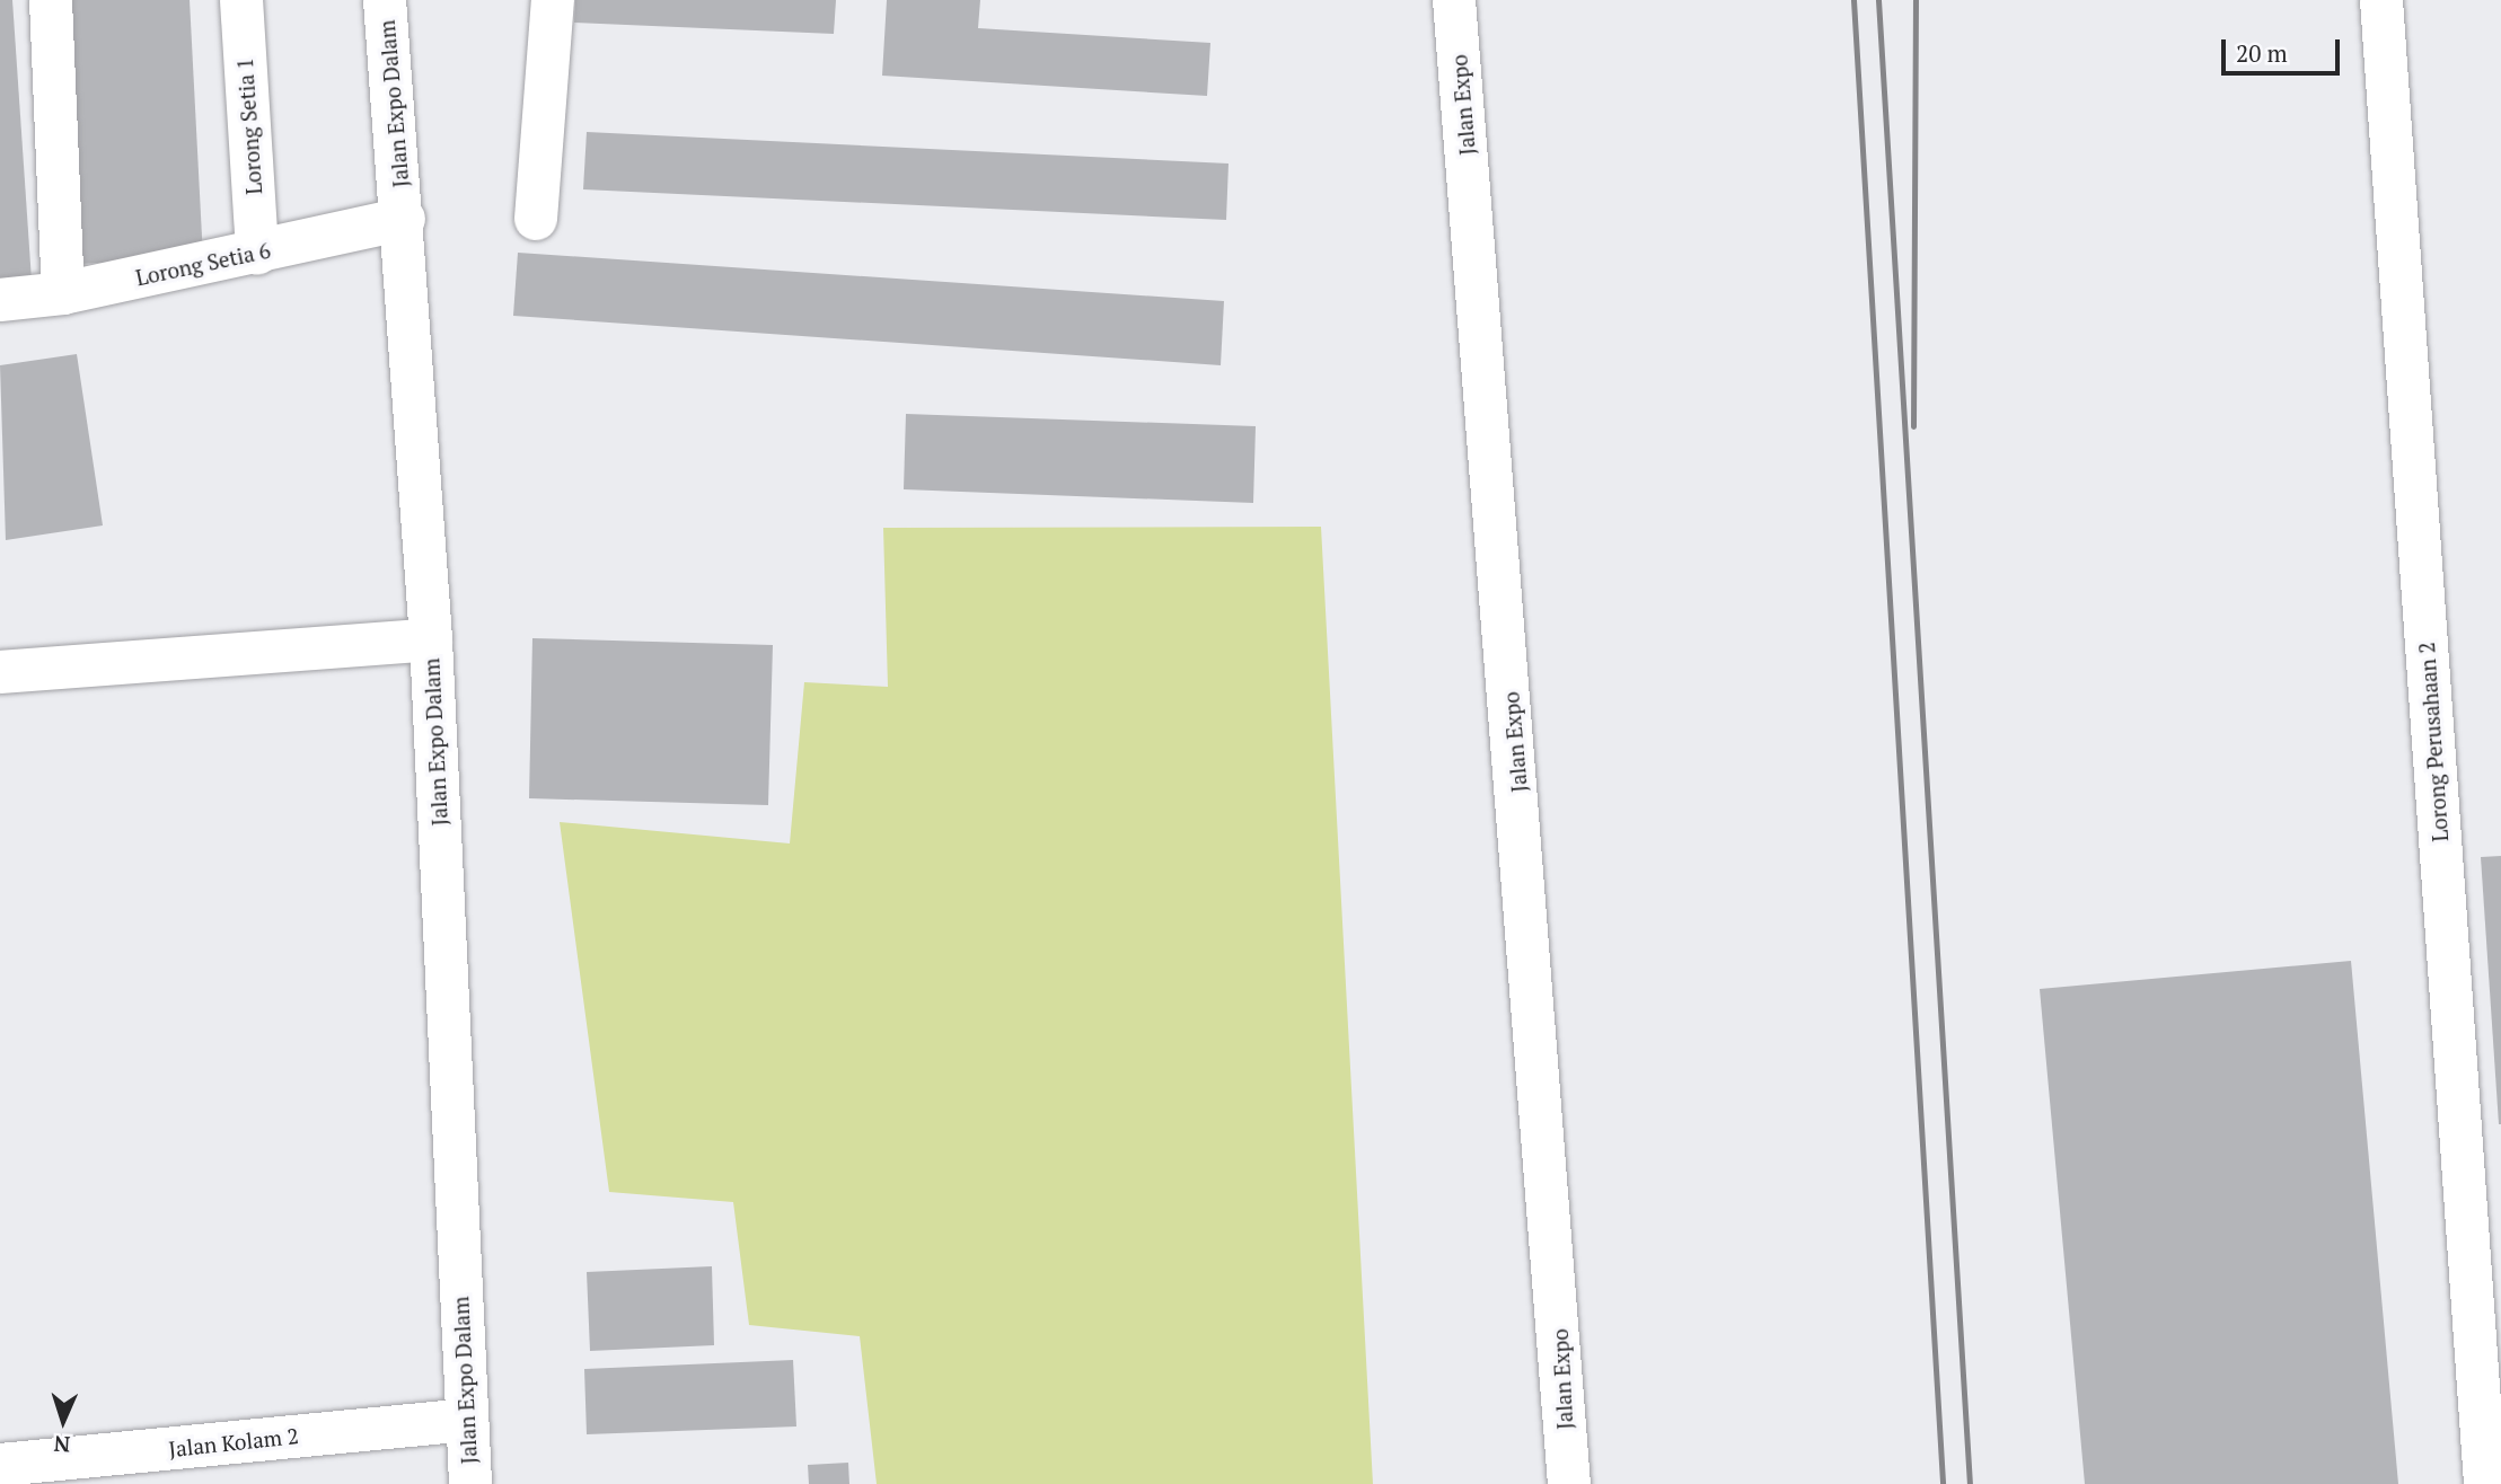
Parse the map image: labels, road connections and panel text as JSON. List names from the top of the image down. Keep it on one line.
{"streets":{"street":["Jalan Expo Dalam","Jalan Expo","Lorong Setia 1","Lorong Setia 6","Lorong Perusahaan 2","Jalan Kolam 2"]},"crossings":[["Jalan Expo Dalam","Lorong Setia 6"],["Jalan Expo Dalam","Jalan Kolam 2"],["Lorong Setia 1","Lorong Setia 6"]],"scale_bar":"20 m","north":"bottom"}
